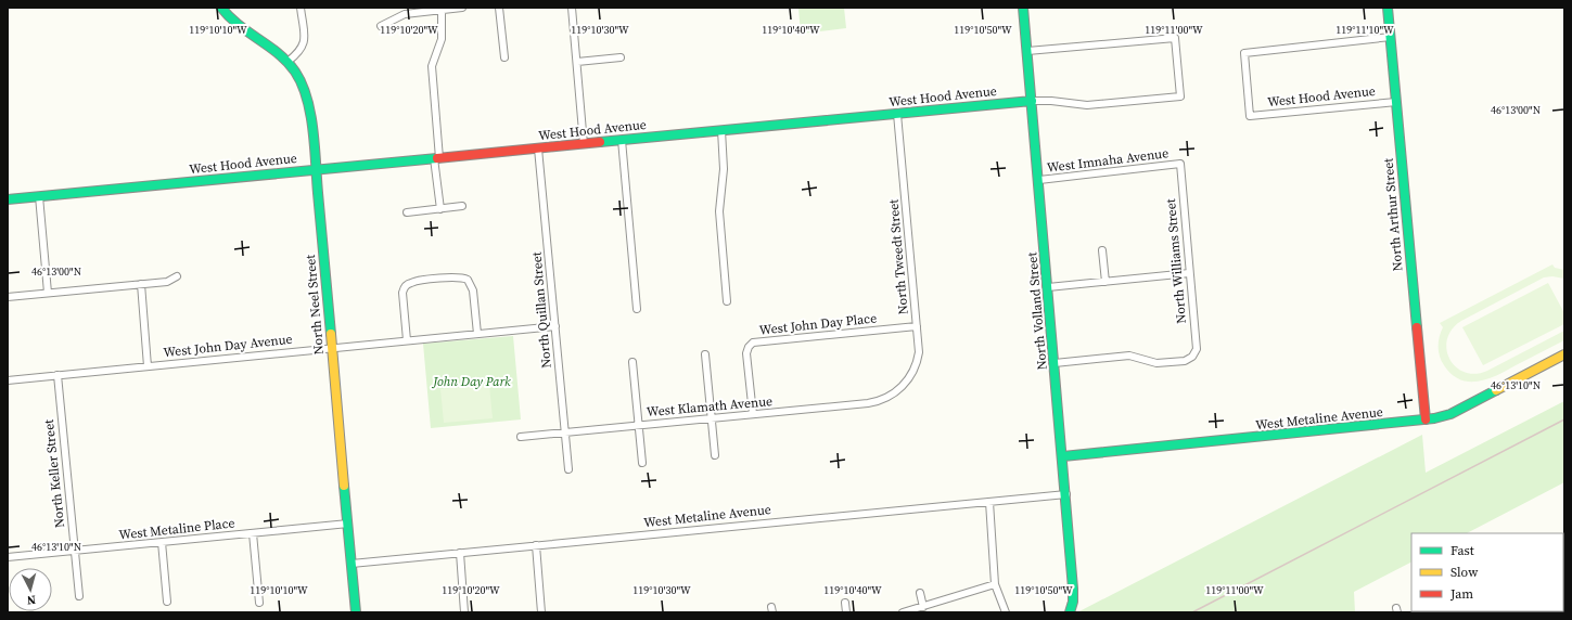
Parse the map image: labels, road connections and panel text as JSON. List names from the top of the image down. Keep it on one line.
{"streets":{"street":["West Hood Avenue","West Imnaha Avenue","North Arthur Street","North Tweedt Street","North Williams Street","North Neel Street","North Quillan Street","North Volland Street","West John Day Place","West John Day Avenue","West Klamath Avenue","West Metaline Avenue","North Keller Street","West Metaline Place"]},"crossings":[["West Hood Avenue","North Arthur Street"],["West Hood Avenue","North Tweedt Street"],["West Hood Avenue","North Neel Street"],["West Hood Avenue","North Quillan Street"],["West Hood Avenue","North Volland Street"],["West Imnaha Avenue","North Williams Street"],["West Imnaha Avenue","North Volland Street"],["North Arthur Street","West Metaline Avenue"],["North Tweedt Street","West John Day Place"],["North Tweedt Street","West Klamath Avenue"],["North Williams Street","North Volland Street"],["North Neel Street","West John Day Avenue"],["North Neel Street","West Metaline Avenue"],["North Neel Street","West Metaline Place"],["North Quillan Street","West John Day Avenue"],["North Quillan Street","West Klamath Avenue"],["North Volland Street","West Metaline Avenue"],["West John Day Place","West Klamath Avenue"],["West John Day Avenue","North Keller Street"],["North Keller Street","West Metaline Place"]],"parks":["John Day Park"],"legend":["Fast","Slow","Jam"],"north":"bottom","coordinates":["119°10'10\"W","119°10'20\"W","119°10'30\"W","119°10'40\"W","119°10'50\"W","119°11'00\"W","119°11'10\"W","46°13'00\"N","46°13'10\"N"]}
